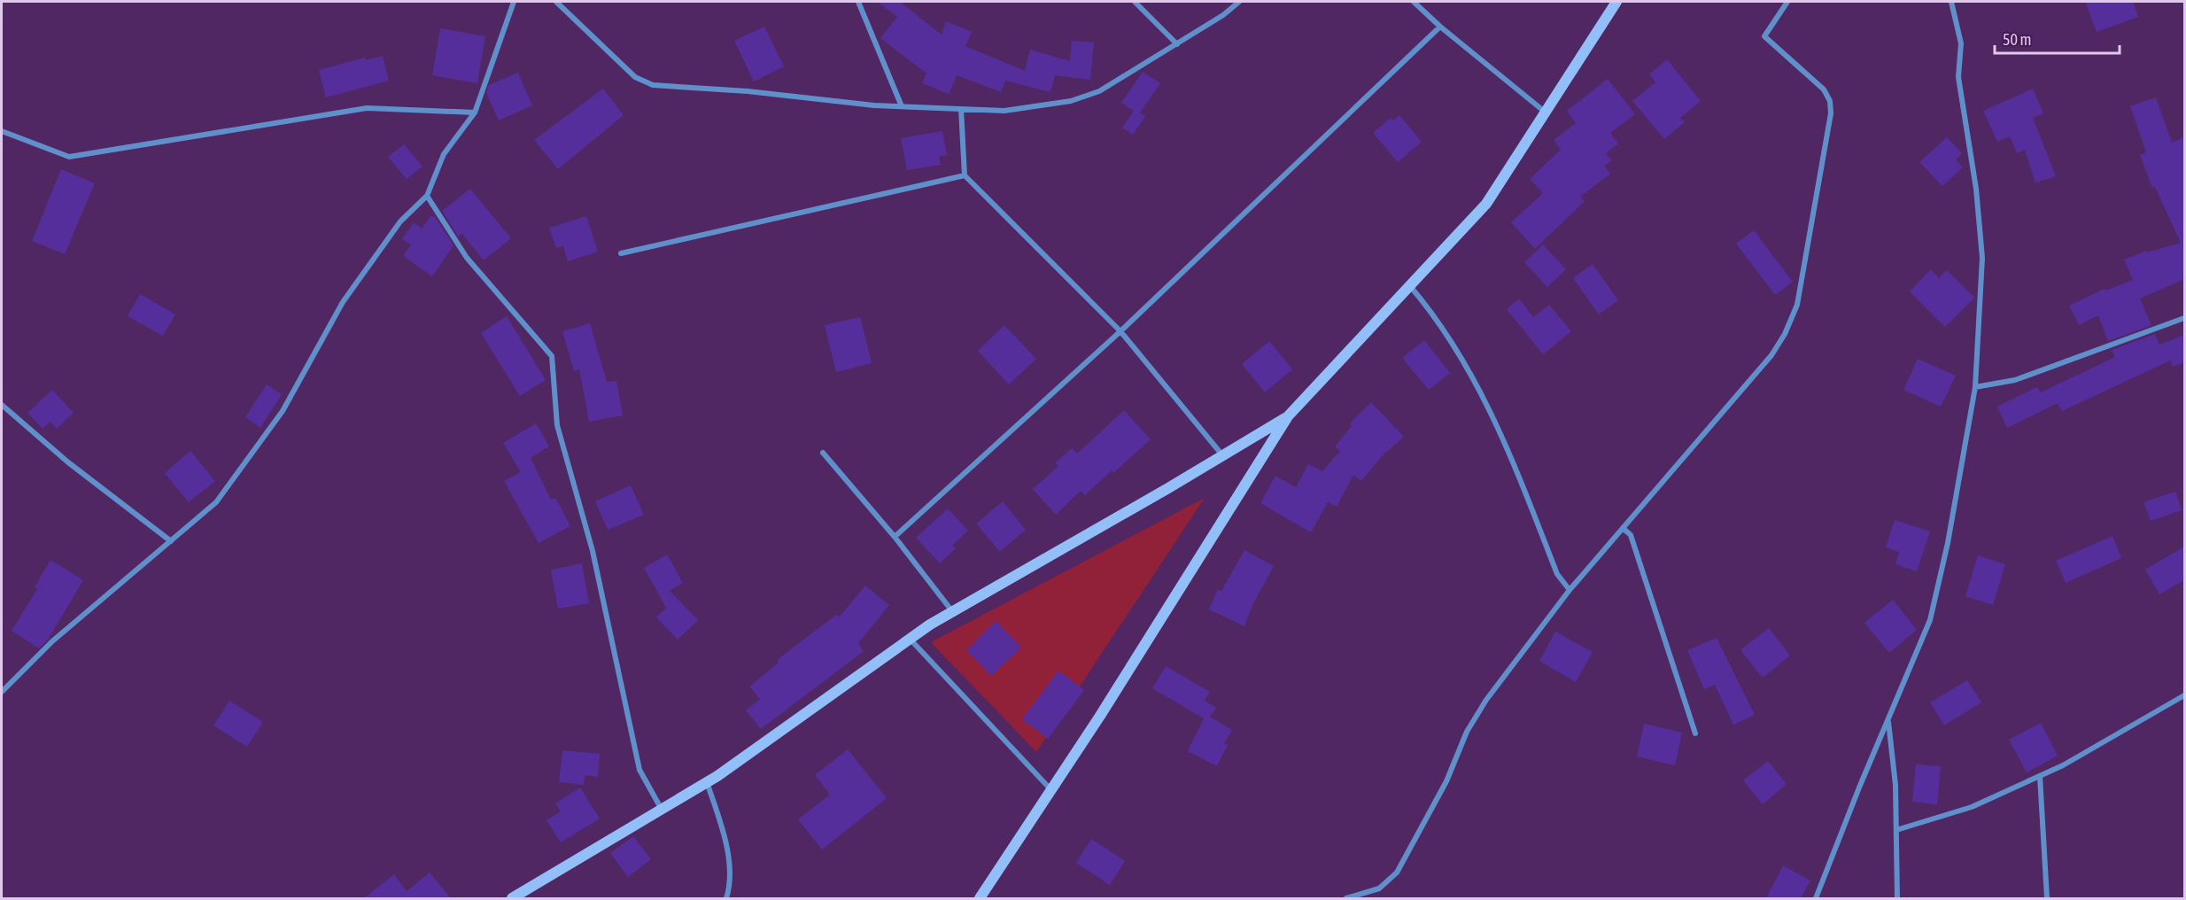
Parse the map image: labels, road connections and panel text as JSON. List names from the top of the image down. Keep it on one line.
{"scale_bar":"50 m"}
